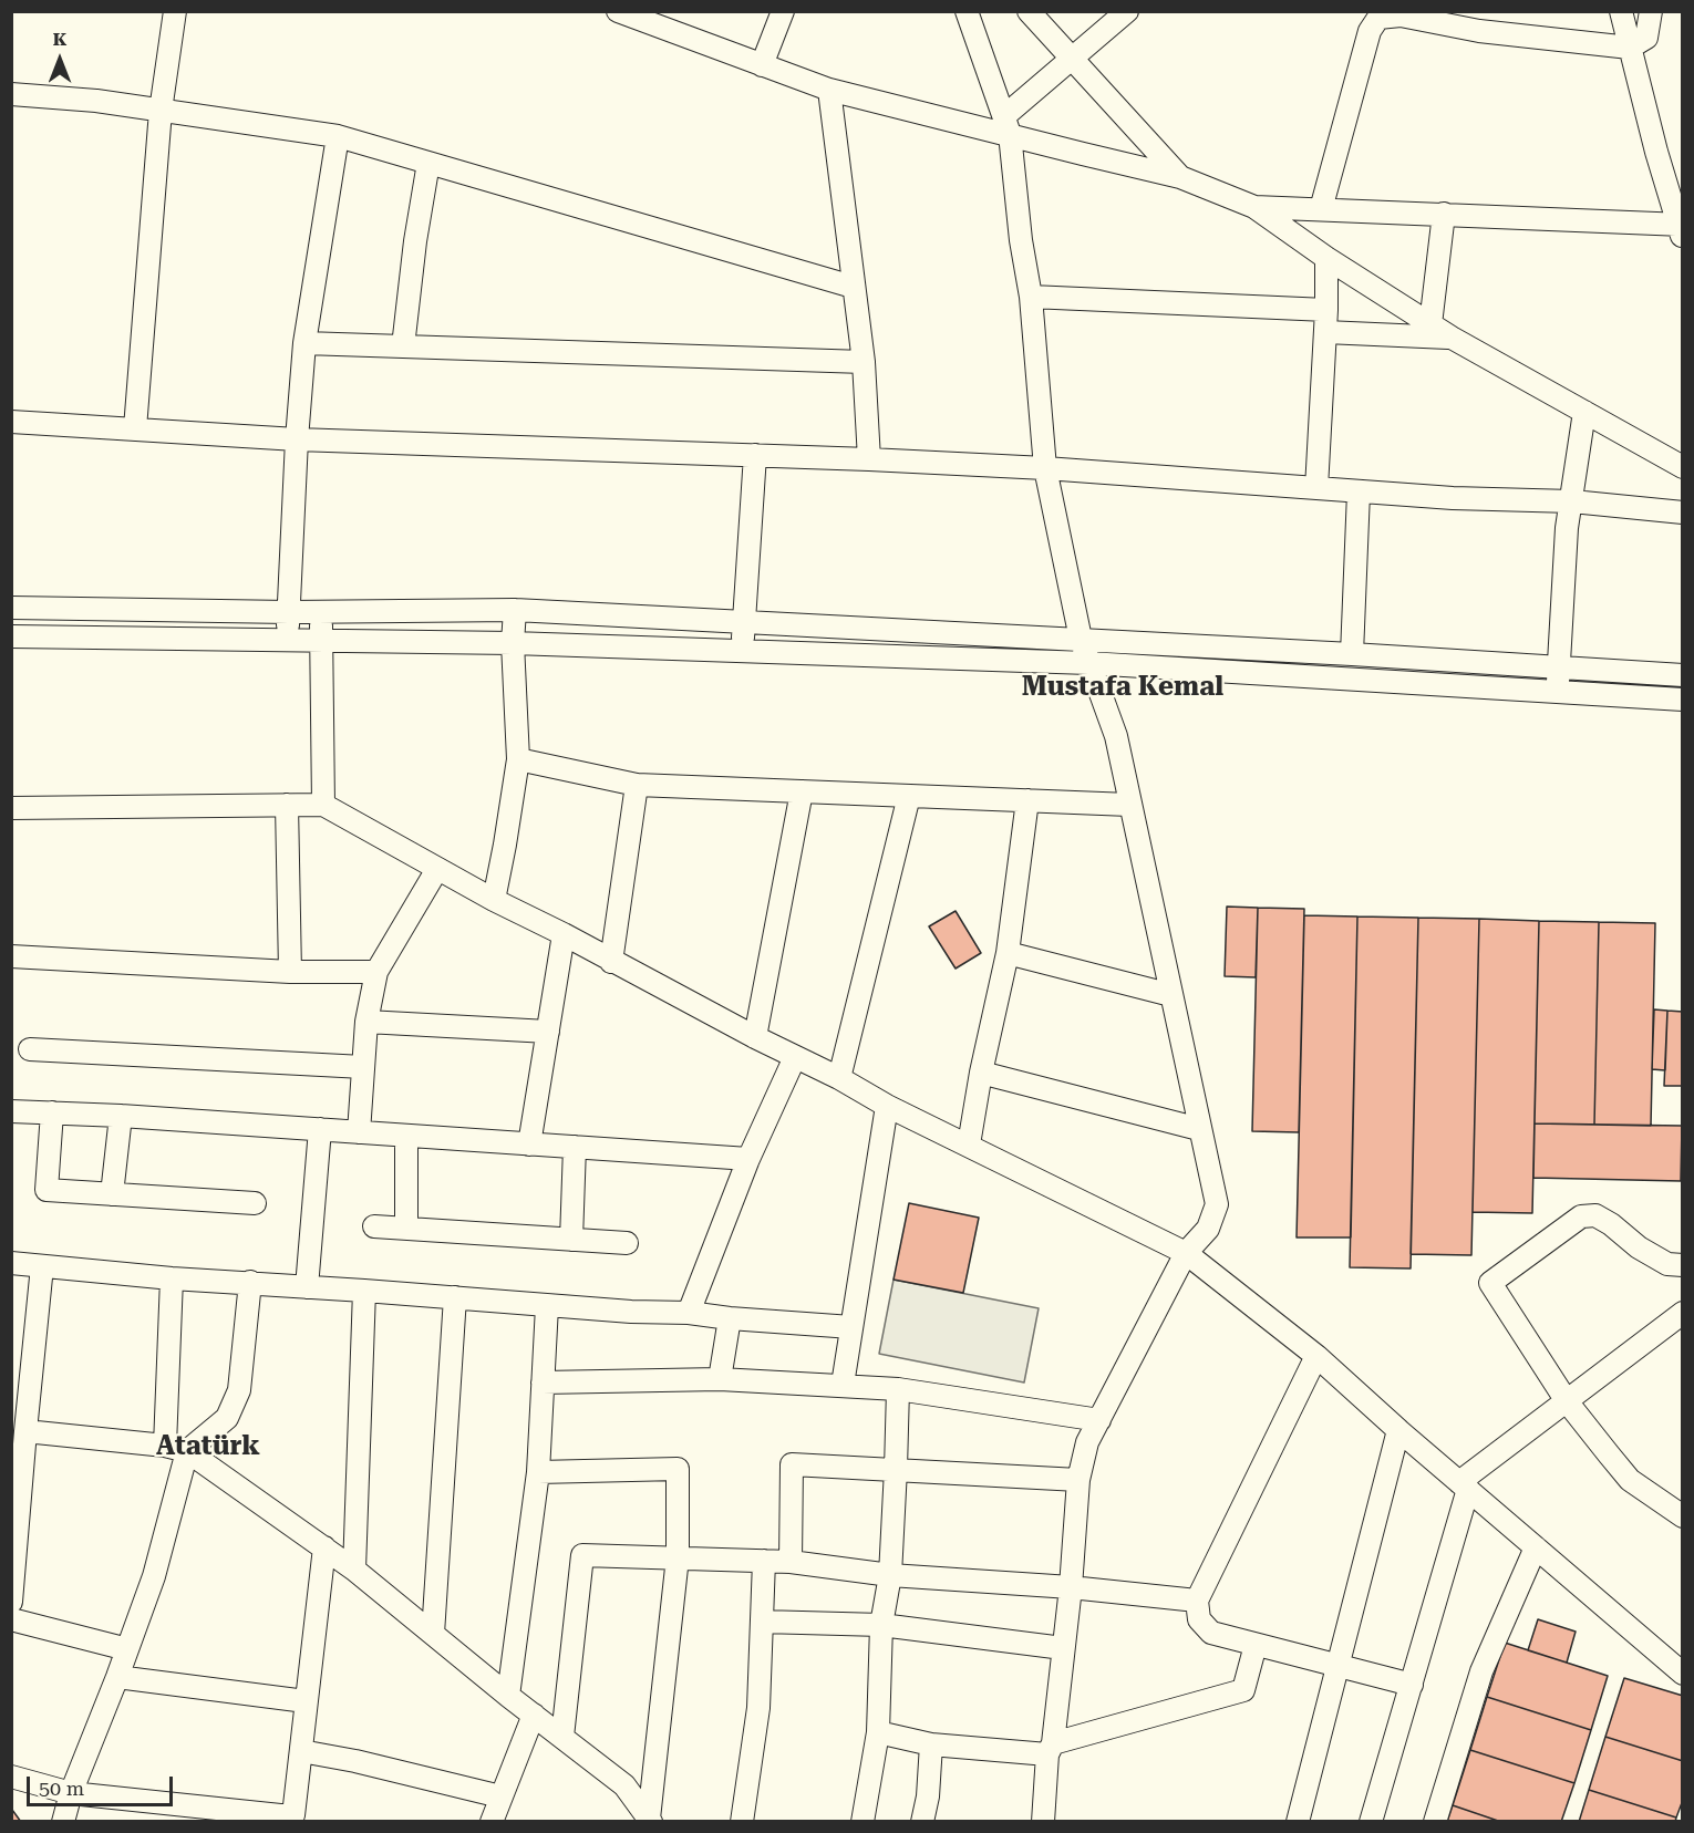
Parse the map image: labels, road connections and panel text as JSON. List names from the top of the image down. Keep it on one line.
{"districts":["Mustafa Kemal","Atatürk"],"scale_bar":"50 m","north":"top"}
